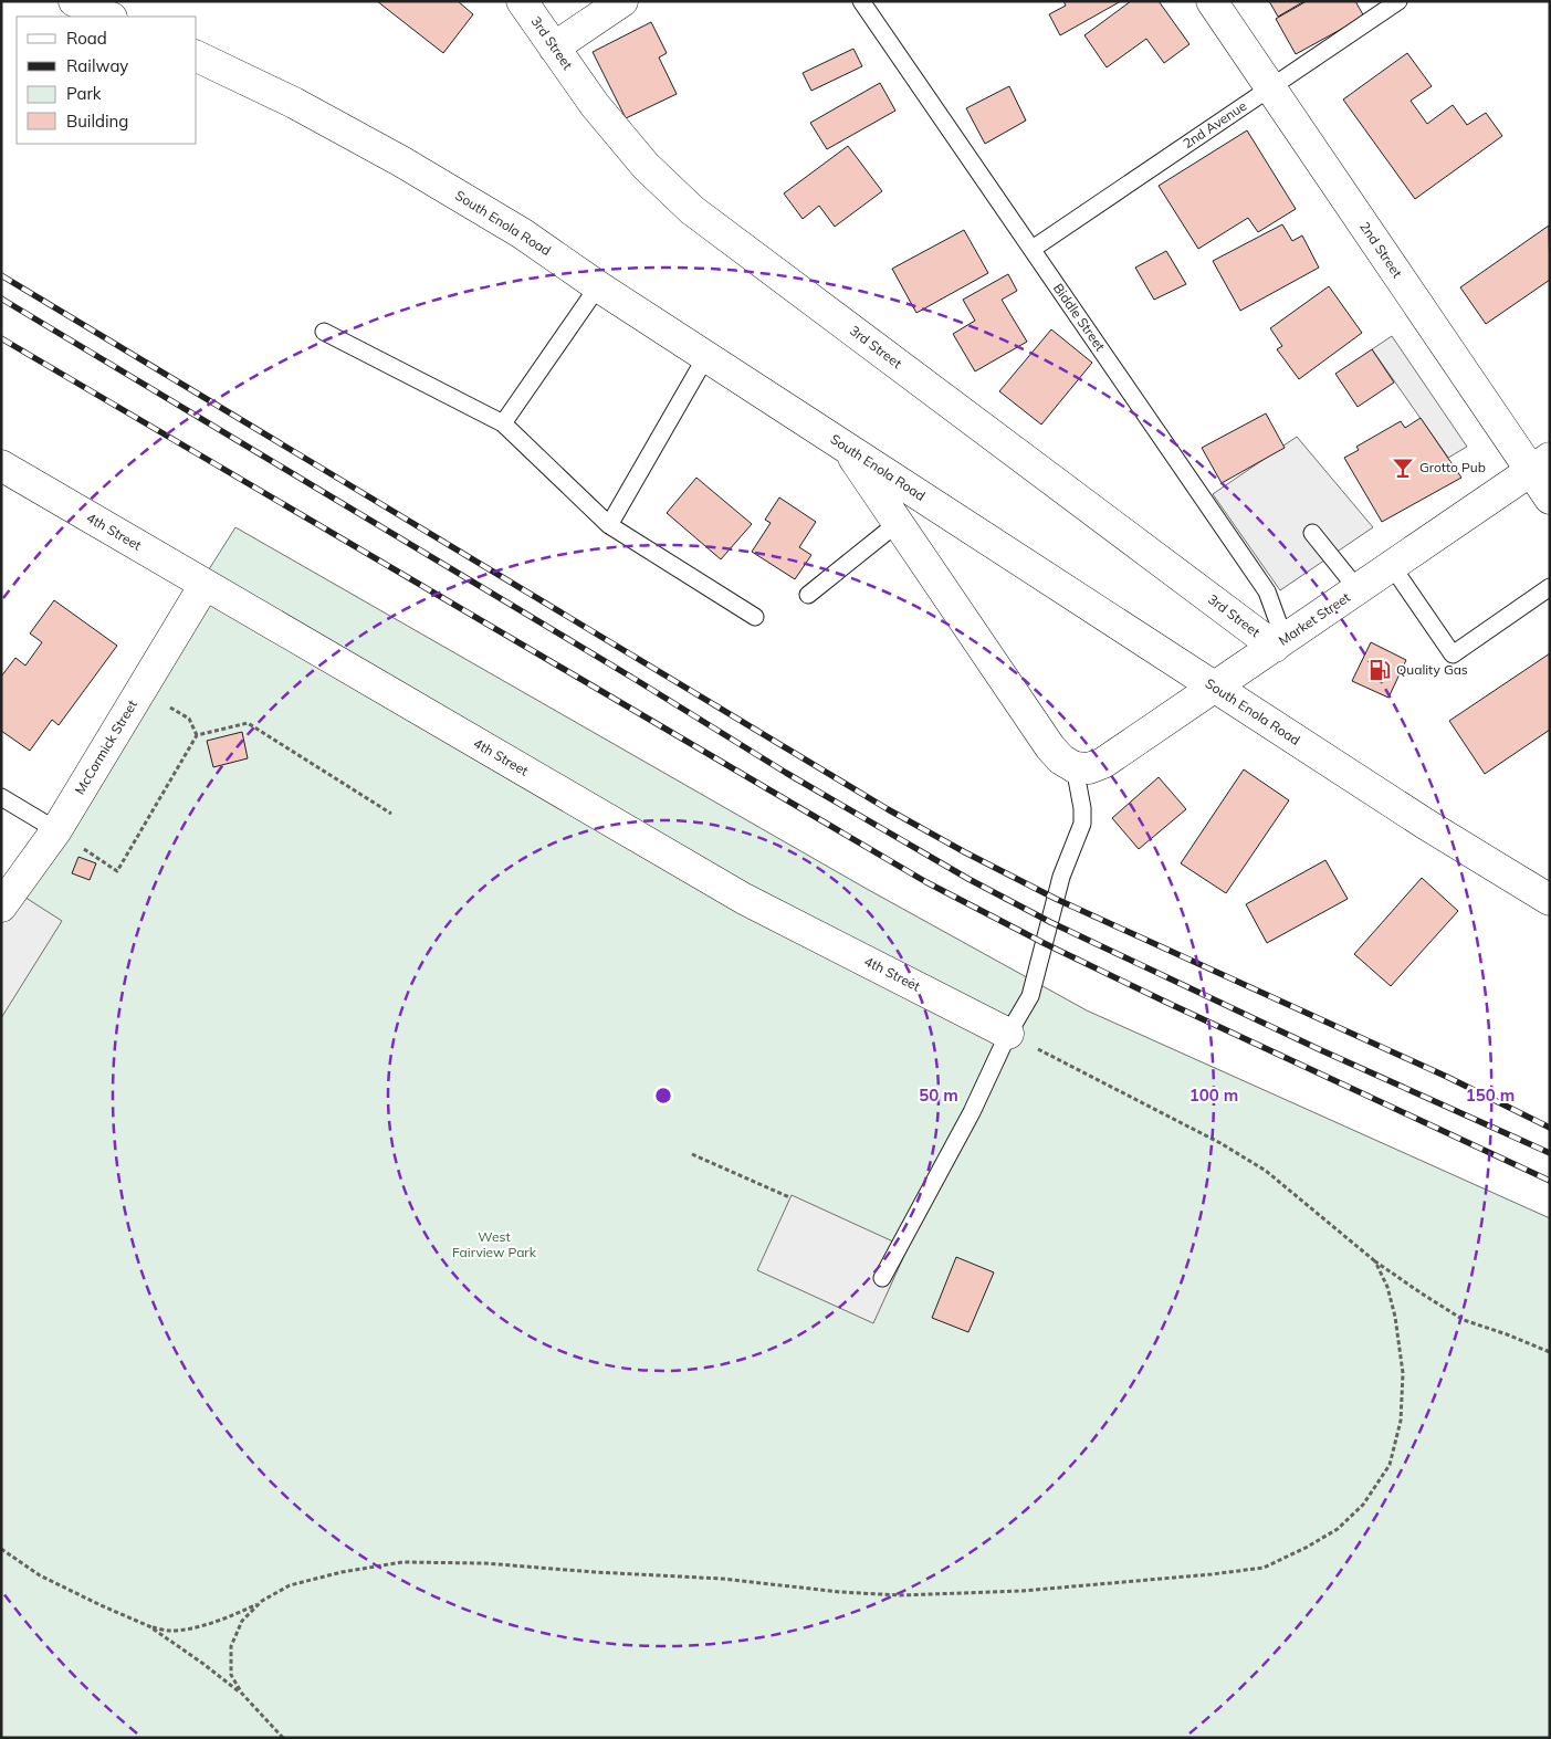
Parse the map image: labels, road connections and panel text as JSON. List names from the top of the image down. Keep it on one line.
{"streets":{"street":["3rd Street","South Enola Road","2nd Street","4th Street","Market Street","McCormick Street"],"lane":["2nd Avenue","Biddle Street"]},"crossings":[["3rd Street","Biddle Street"],["3rd Street","Market Street"],["2nd Avenue","2nd Street"],["2nd Avenue","Biddle Street"],["South Enola Road","Market Street"],["2nd Street","Market Street"],["Biddle Street","Market Street"],["4th Street","McCormick Street"]],"parks":["West Fairview Park"],"places":{"bar":["Grotto Pub"],"fuel station":["Quality Gas"]},"legend":["Road","Railway","Park","Building"],"rings":["50 m","100 m","150 m"]}
